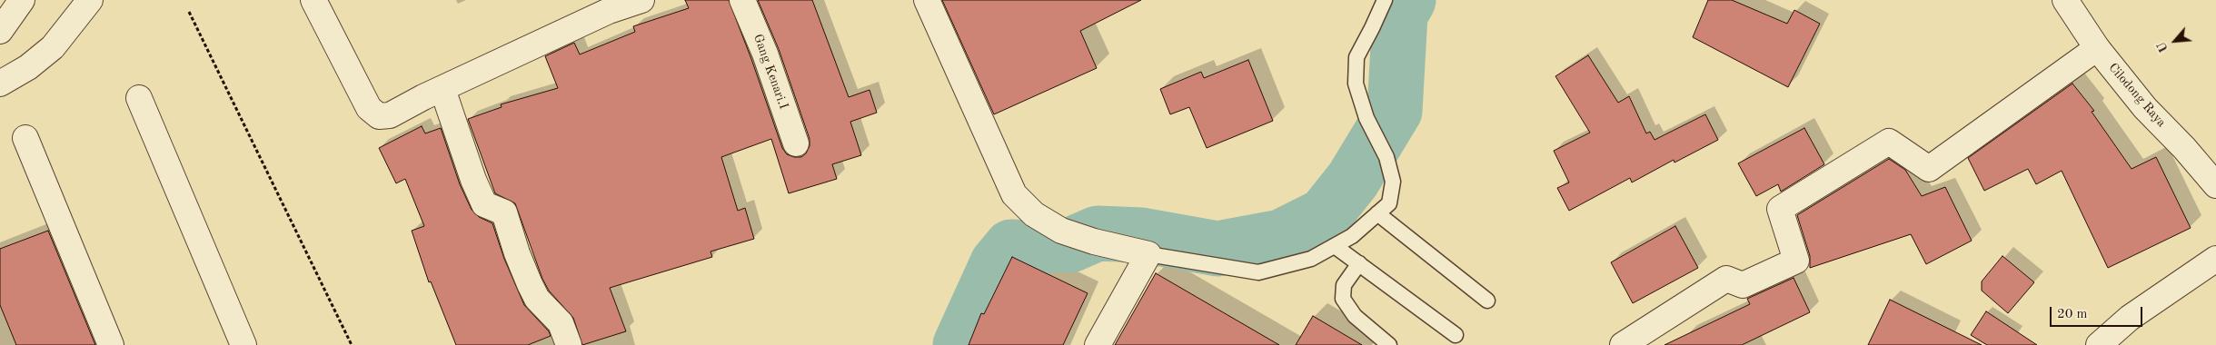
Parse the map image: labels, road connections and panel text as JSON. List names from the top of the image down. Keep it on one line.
{"streets":{"street":["Gang Kenari.I","Cilodong Raya"]},"scale_bar":"20 m","north":"bottom left"}
